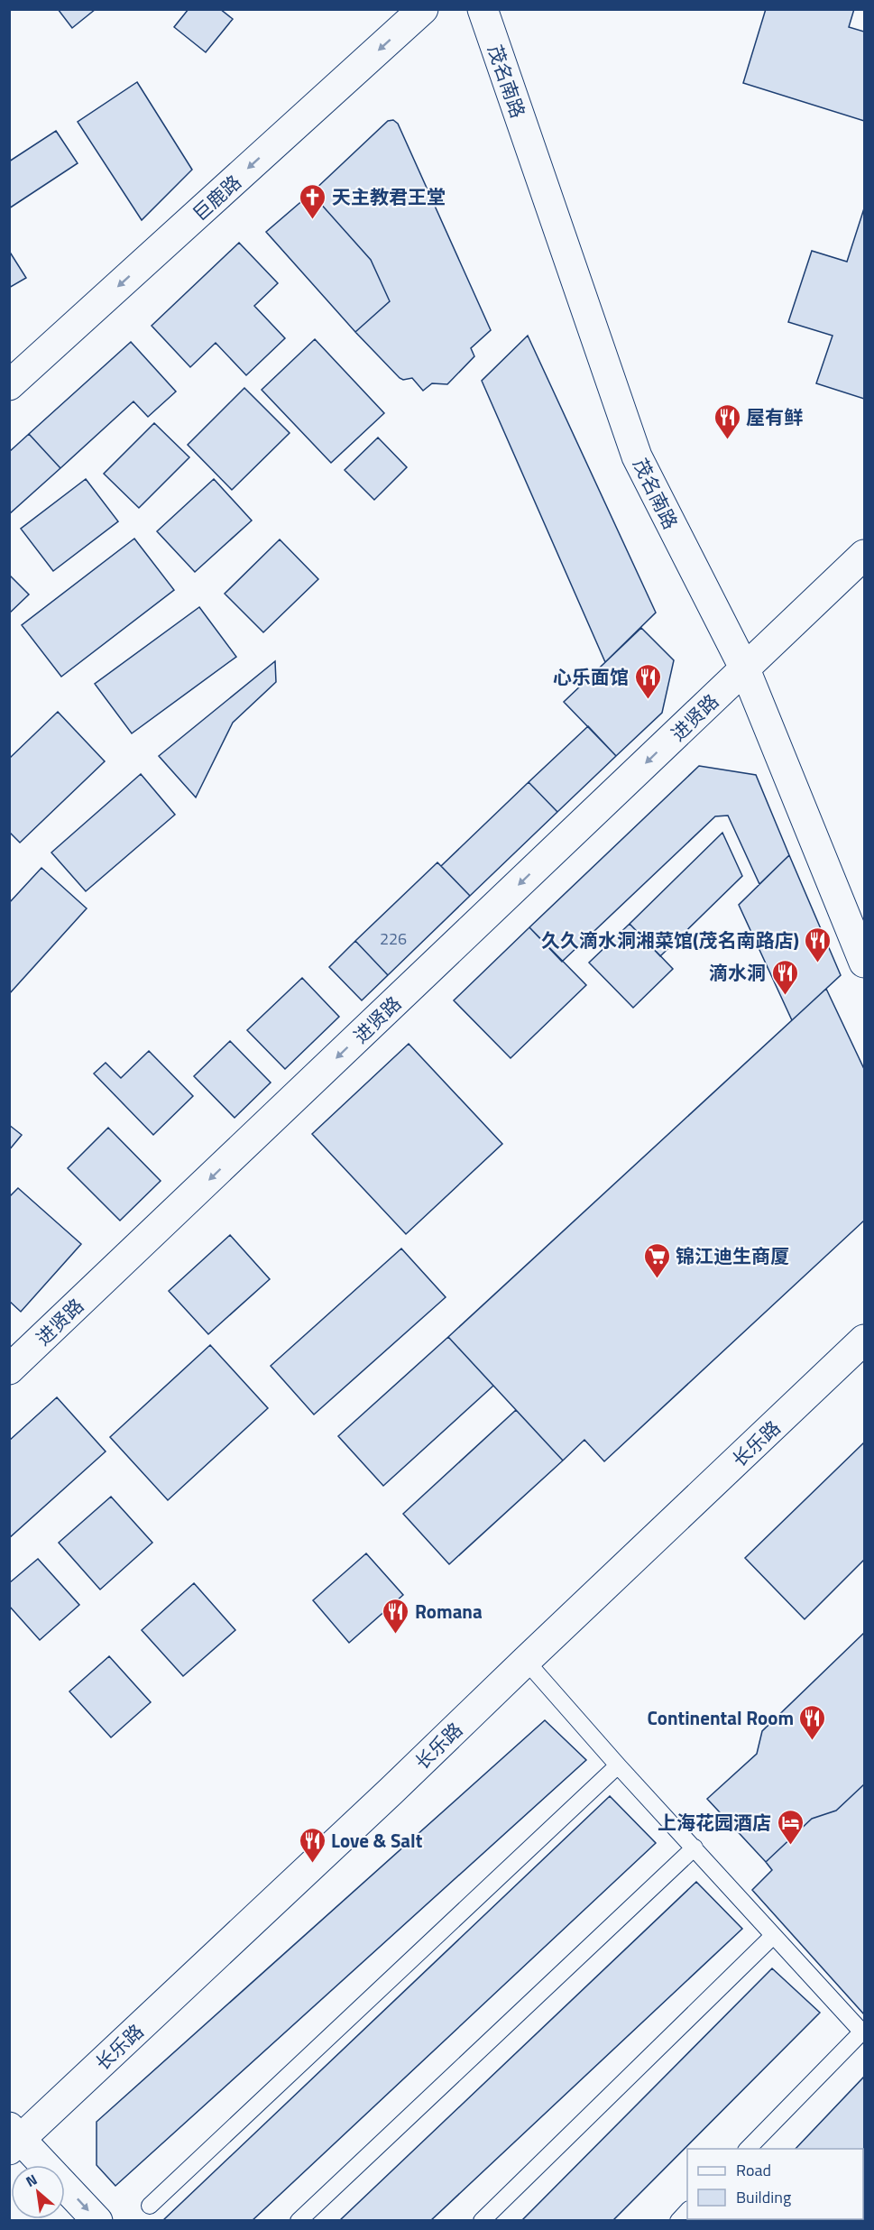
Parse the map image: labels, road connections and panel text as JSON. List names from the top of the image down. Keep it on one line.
{"streets":{"street":["茂名南路","巨鹿路","进贤路","长乐路"]},"crossings":[["茂名南路","进贤路"]],"one_way":["巨鹿路","进贤路"],"places":{"church":["天主教君王堂"],"restaurant":["屋有鲜","心乐面馆","久久滴水洞湘菜馆(茂名南路店)","滴水洞","Romana","Continental Room","Love & Salt"],"supermarket":["锦江迪生商厦"],"hotel":["上海花园酒店"]},"house_numbers":["226"],"legend":["Road","Building"],"north":"top left"}
